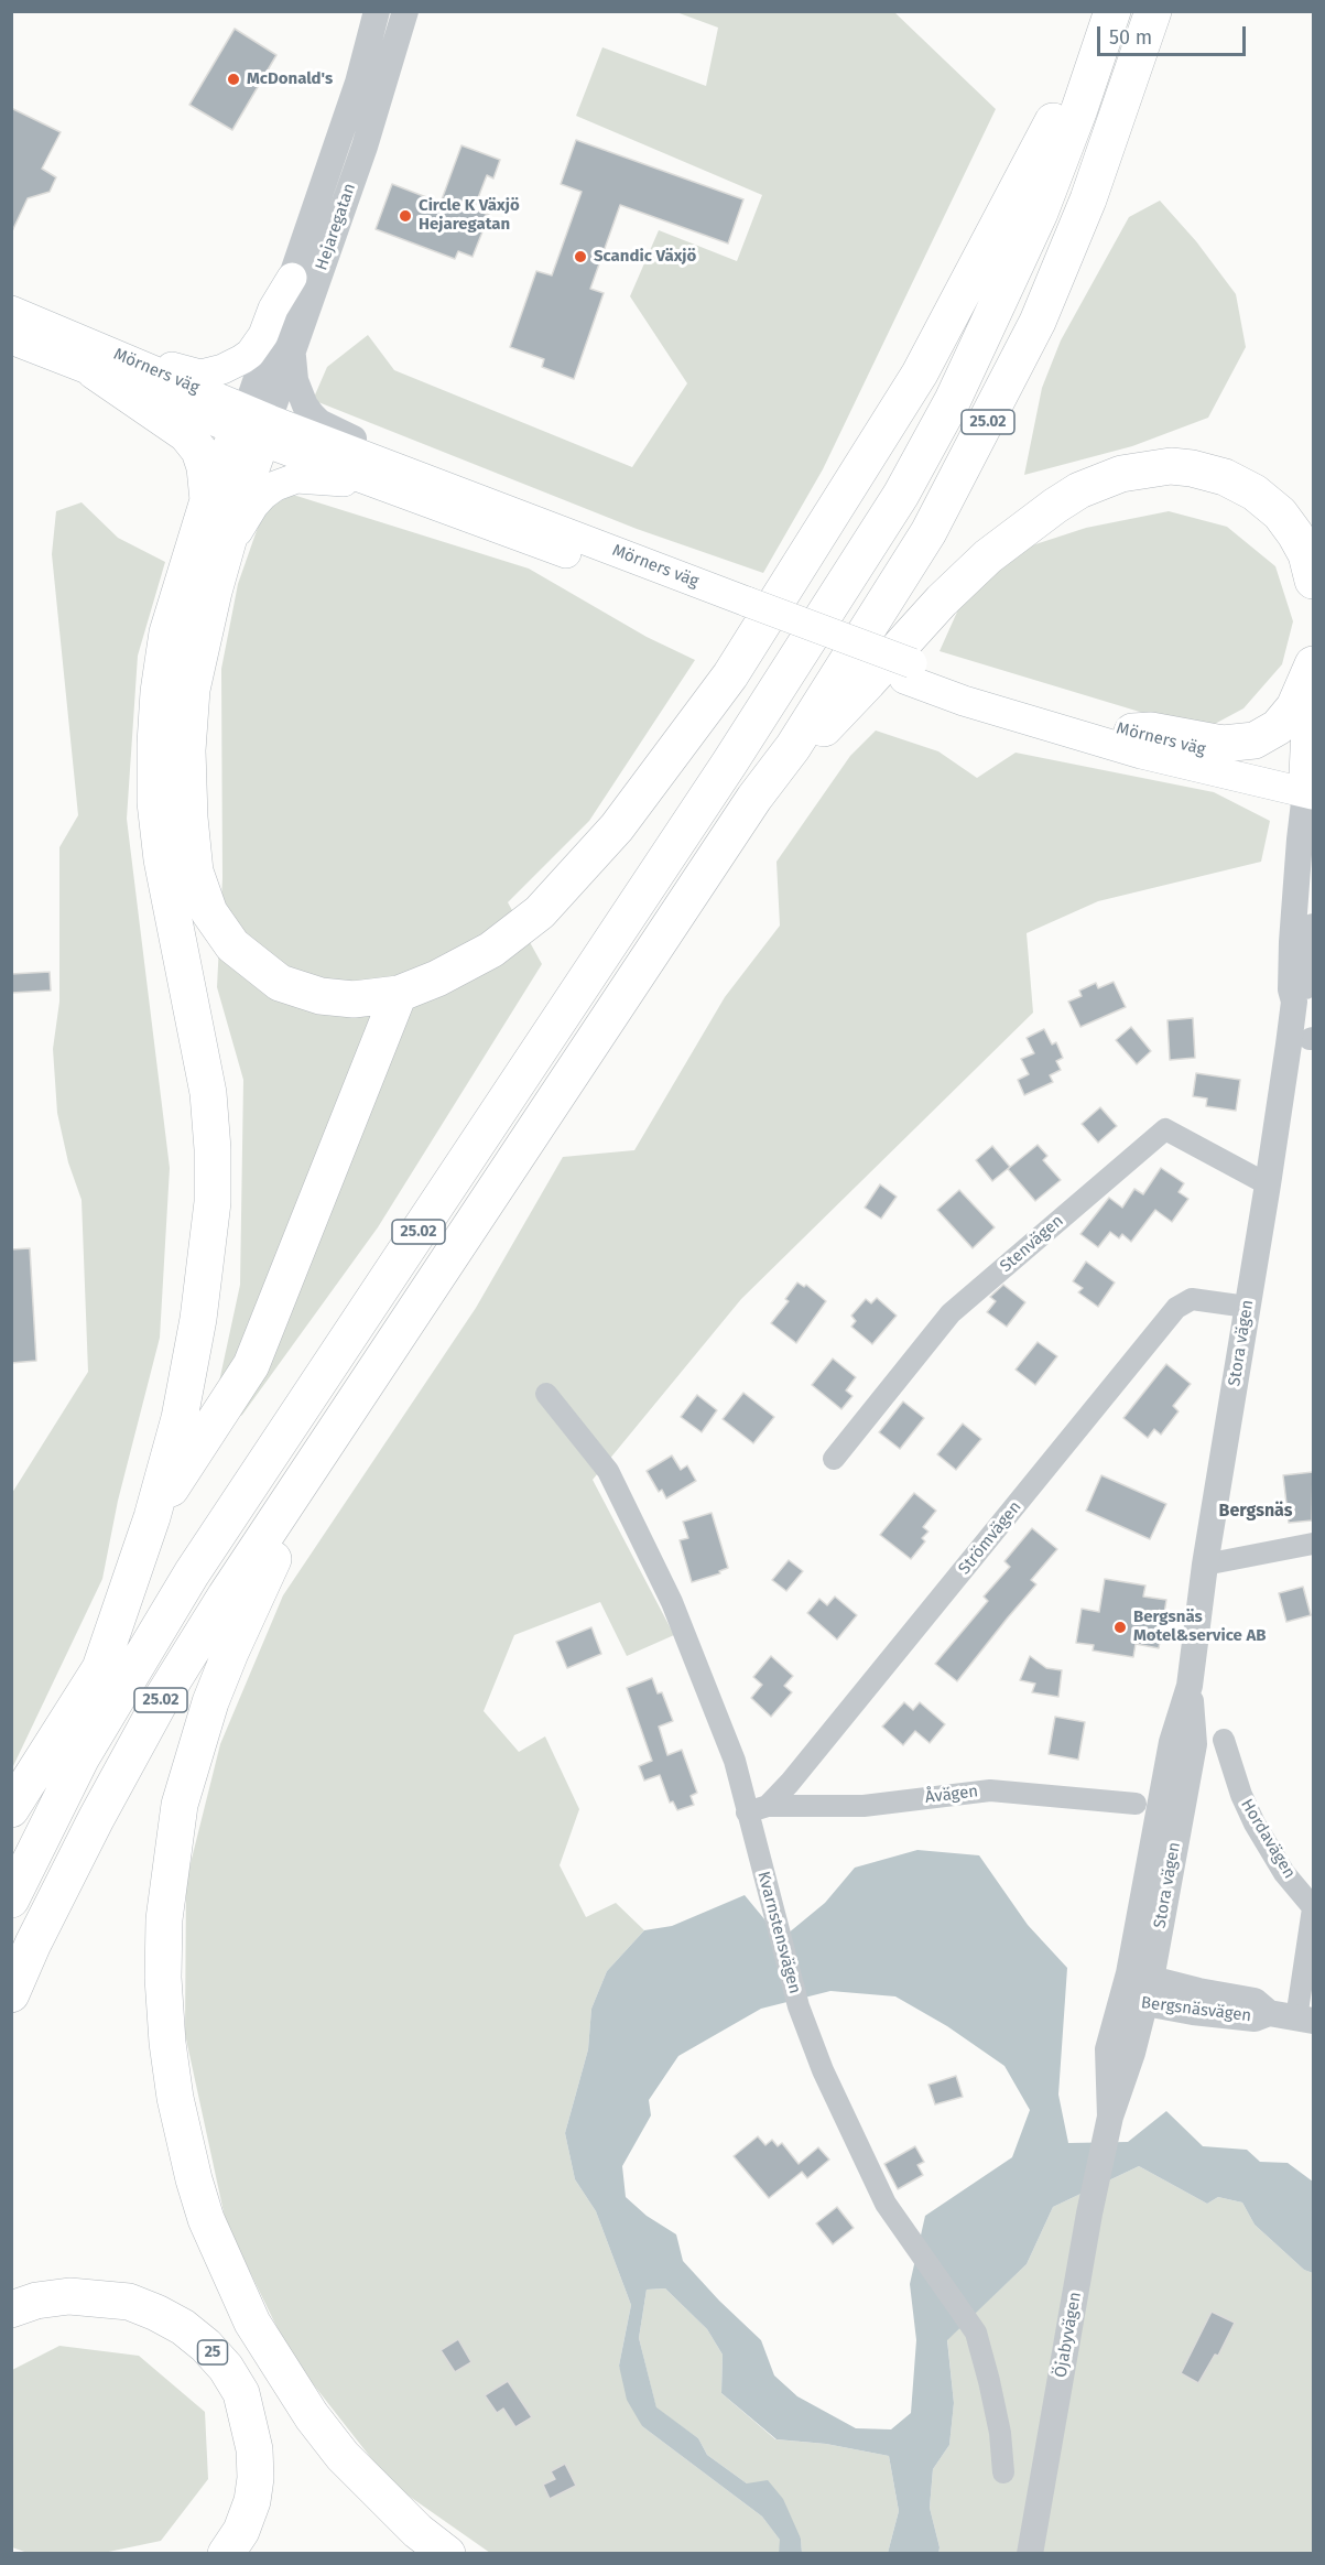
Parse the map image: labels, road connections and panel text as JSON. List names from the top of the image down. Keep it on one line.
{"streets":{"highway":["25.02","25"],"main road":["Mörners väg"],"street":["Hejaregatan","Stenvägen","Stora vägen","Strömvägen","Åvägen","Hordavägen","Kvarnstensvägen","Bergsnäsvägen","Öjabyvägen"]},"crossings":[["Hejaregatan","Mörners väg"],["Mörners väg","Stora vägen"],["Stenvägen","Stora vägen"],["Stora vägen","Strömvägen"],["Stora vägen","Bergsnäsvägen"],["Stora vägen","Öjabyvägen"],["Strömvägen","Åvägen"],["Strömvägen","Kvarnstensvägen"],["Åvägen","Kvarnstensvägen"],["Hordavägen","Bergsnäsvägen"],["Bergsnäsvägen","Öjabyvägen"]],"districts":["Bergsnäs"],"places":["McDonald's","Circle K Växjö Hejaregatan","Scandic Växjö","Bergsnäs Motel&service AB"],"scale_bar":"50 m"}
